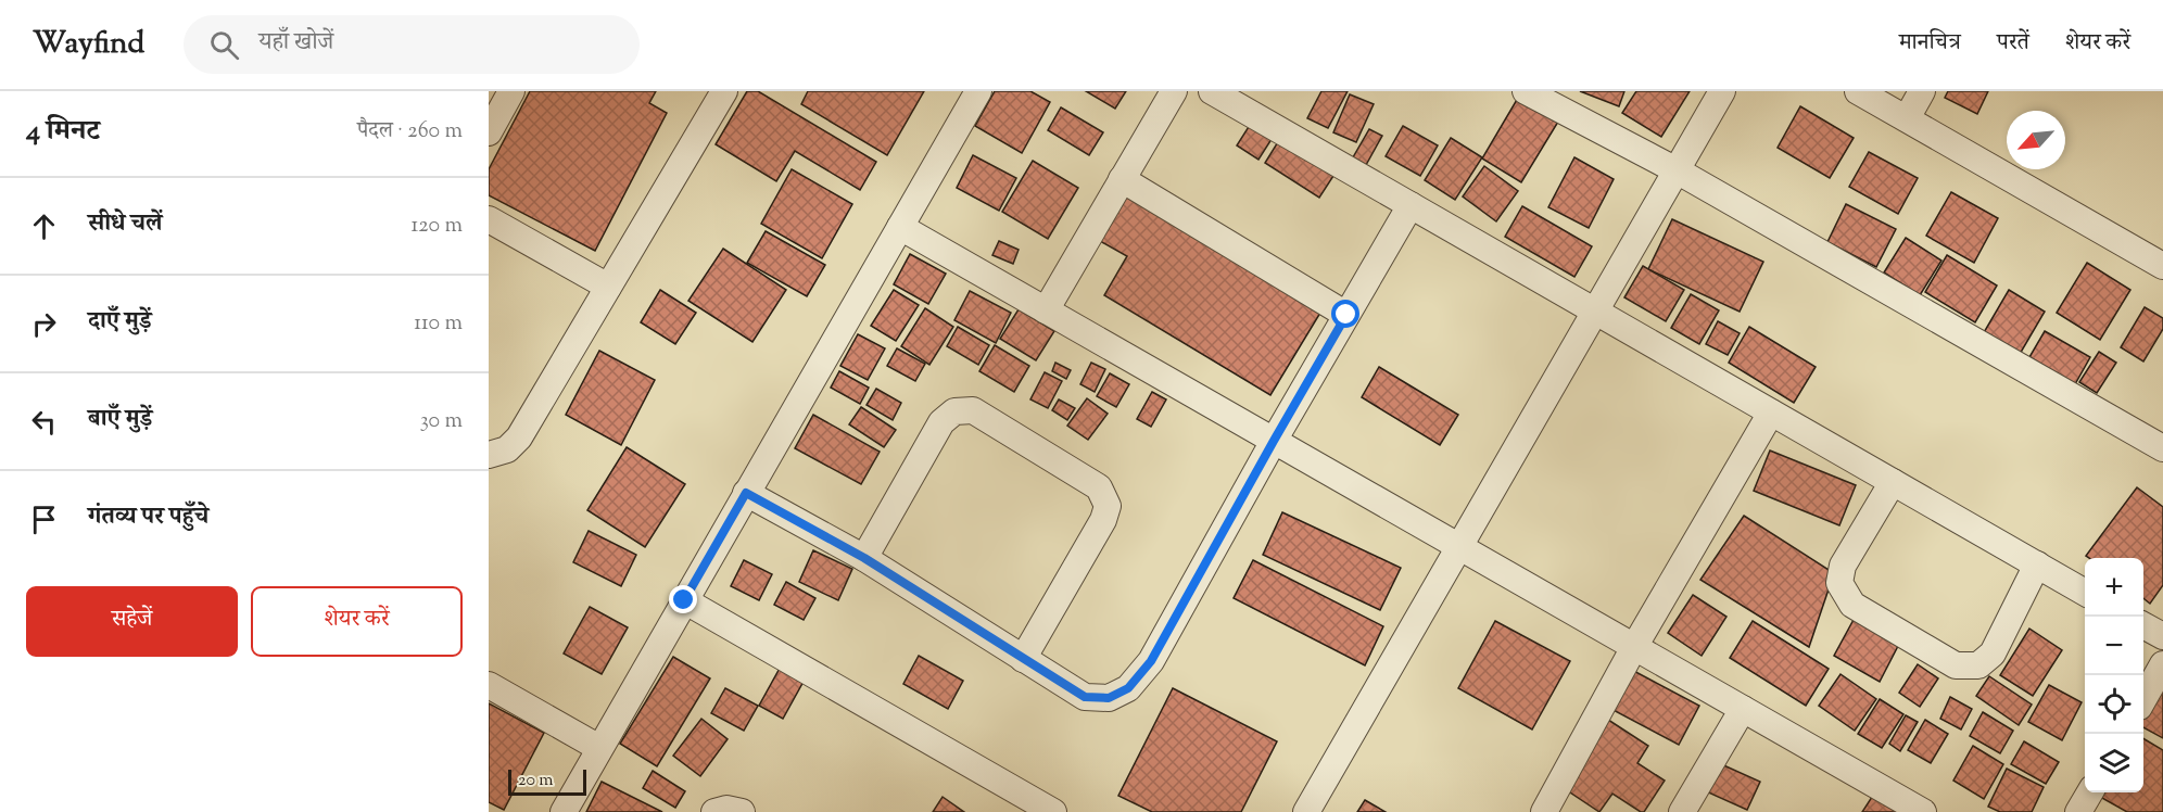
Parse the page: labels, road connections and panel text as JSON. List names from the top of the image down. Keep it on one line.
{"scale_bar":"20 m","north":"bottom left","page":{"header":"Wayfind","search":"यहाँ खोजें","nav":["मानचित्र","परतें","शेयर करें"],"heading":["4 मिनट","पैदल · 260 m"],"list":[["सीधे चलें","120 m"],["दाएँ मुड़ें","110 m"],["बाएँ मुड़ें","30 m"],"गंतव्य पर पहुँचे"],"map_buttons":["+","−"],"buttons":["सहेजें","शेयर करें"],"scale":"20 m"}}
